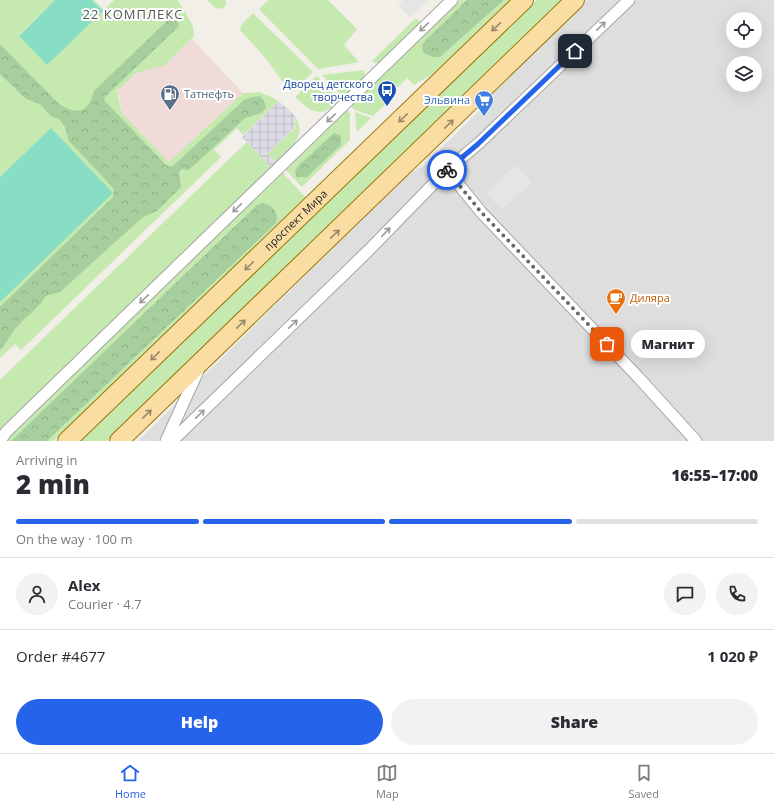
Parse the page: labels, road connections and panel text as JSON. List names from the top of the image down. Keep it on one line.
{"streets":{"main road":["проспект Мира"]},"districts":["22 КОМПЛЕКС"],"places":{"bus stop":["Дворец детского творчества"],"fuel station":["Татнефть"],"supermarket":["Эльвина"],"cafe":["Диляра"],"other":["Магнит"]},"page":{"bubble":"Магнит","heading":["2 min","Arriving in","16:55–17:00"],"panel":["Alex","Courier · 4.7","Order #4677","1 020 ₽"],"bar":"On the way · 100 m","buttons":["Help","Share"],"tabs":["Home","Map","Saved"]}}
